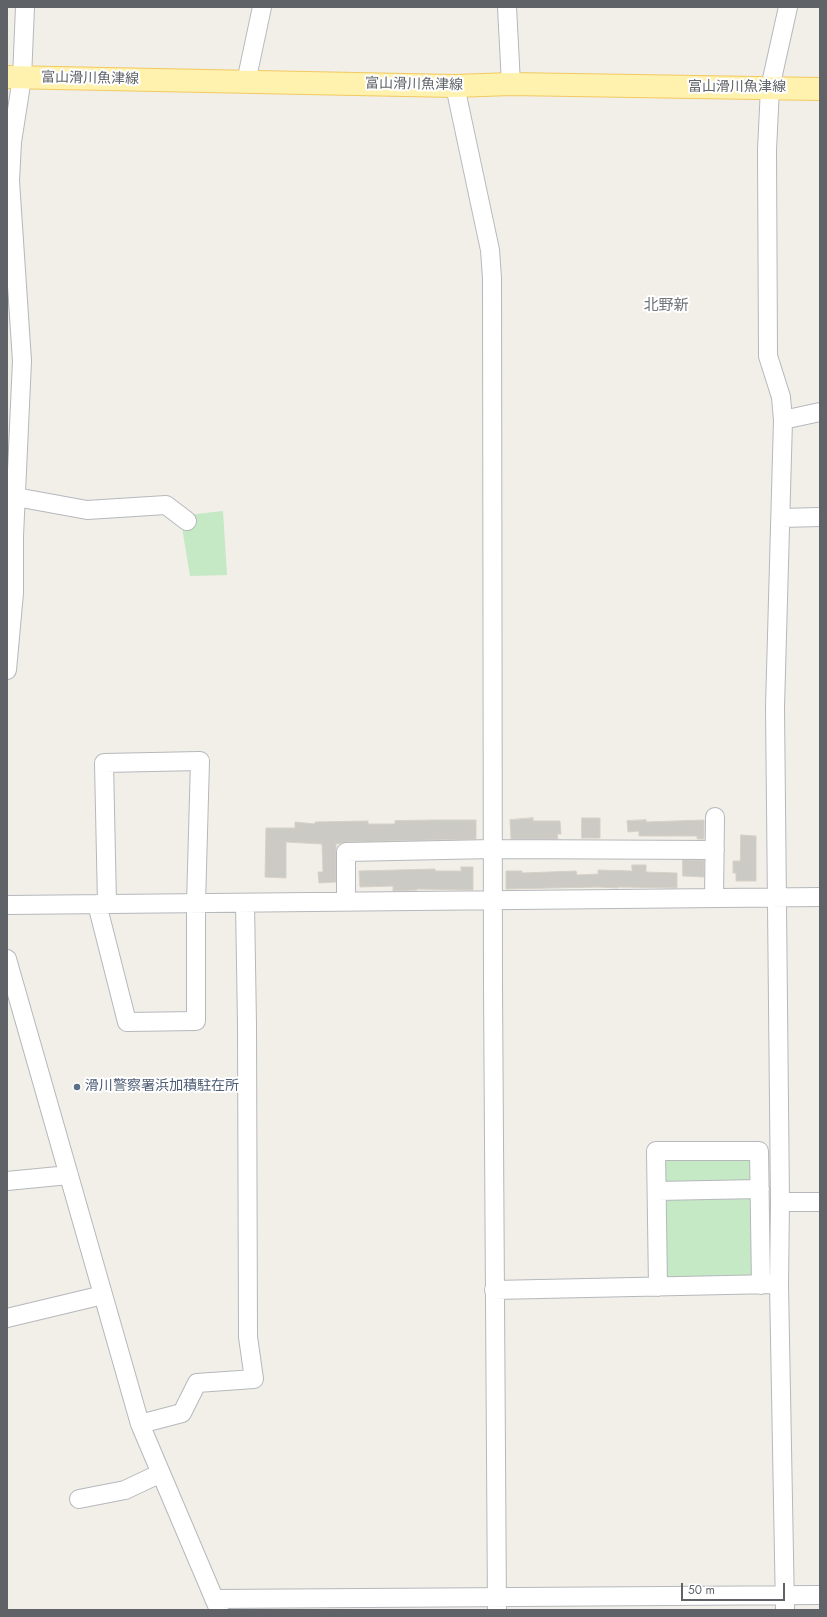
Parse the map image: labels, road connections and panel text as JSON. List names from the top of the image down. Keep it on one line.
{"streets":{"main road":["富山滑川魚津線"]},"districts":["北野新"],"places":["滑川警察署浜加積駐在所"],"scale_bar":"50 m"}
